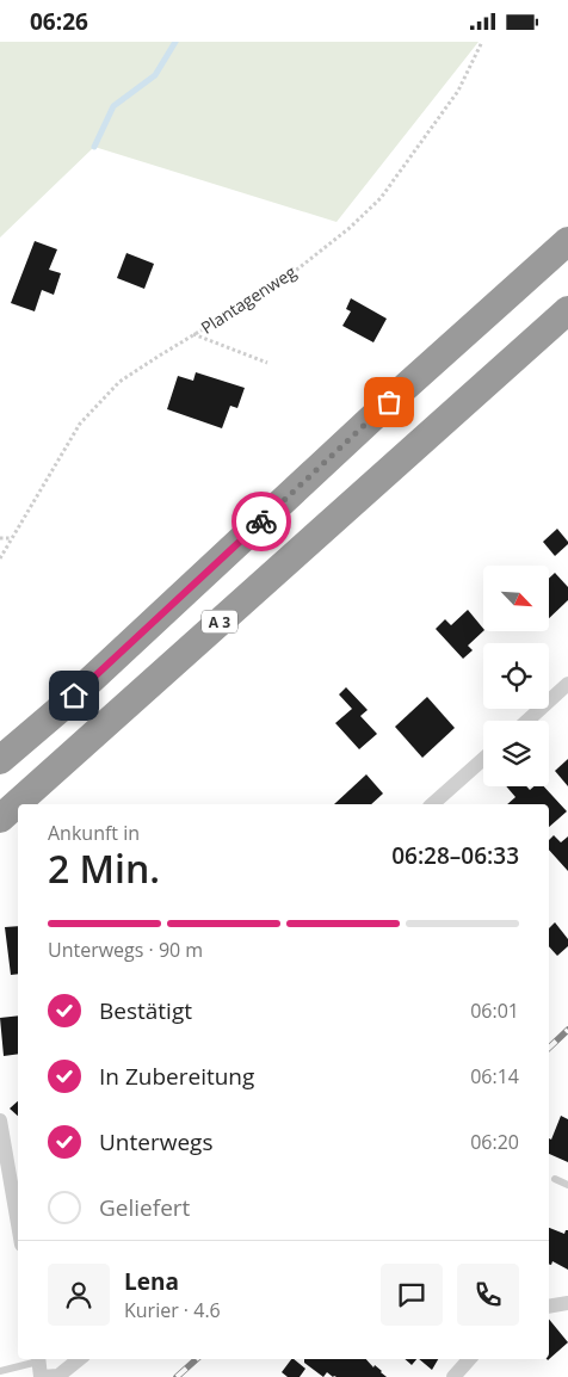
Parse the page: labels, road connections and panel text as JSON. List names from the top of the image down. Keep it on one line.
{"streets":{"highway":["A 3"],"path":["Plantagenweg"]},"north":"bottom right","page":{"status":"06:26","heading":["2 Min.","Ankunft in","06:28–06:33"],"panel":["Lena","Kurier · 4.6"],"bar":"Unterwegs · 90 m","list":[["Bestätigt","06:01"],["In Zubereitung","06:14"],["Unterwegs","06:20"],"Geliefert"]}}
